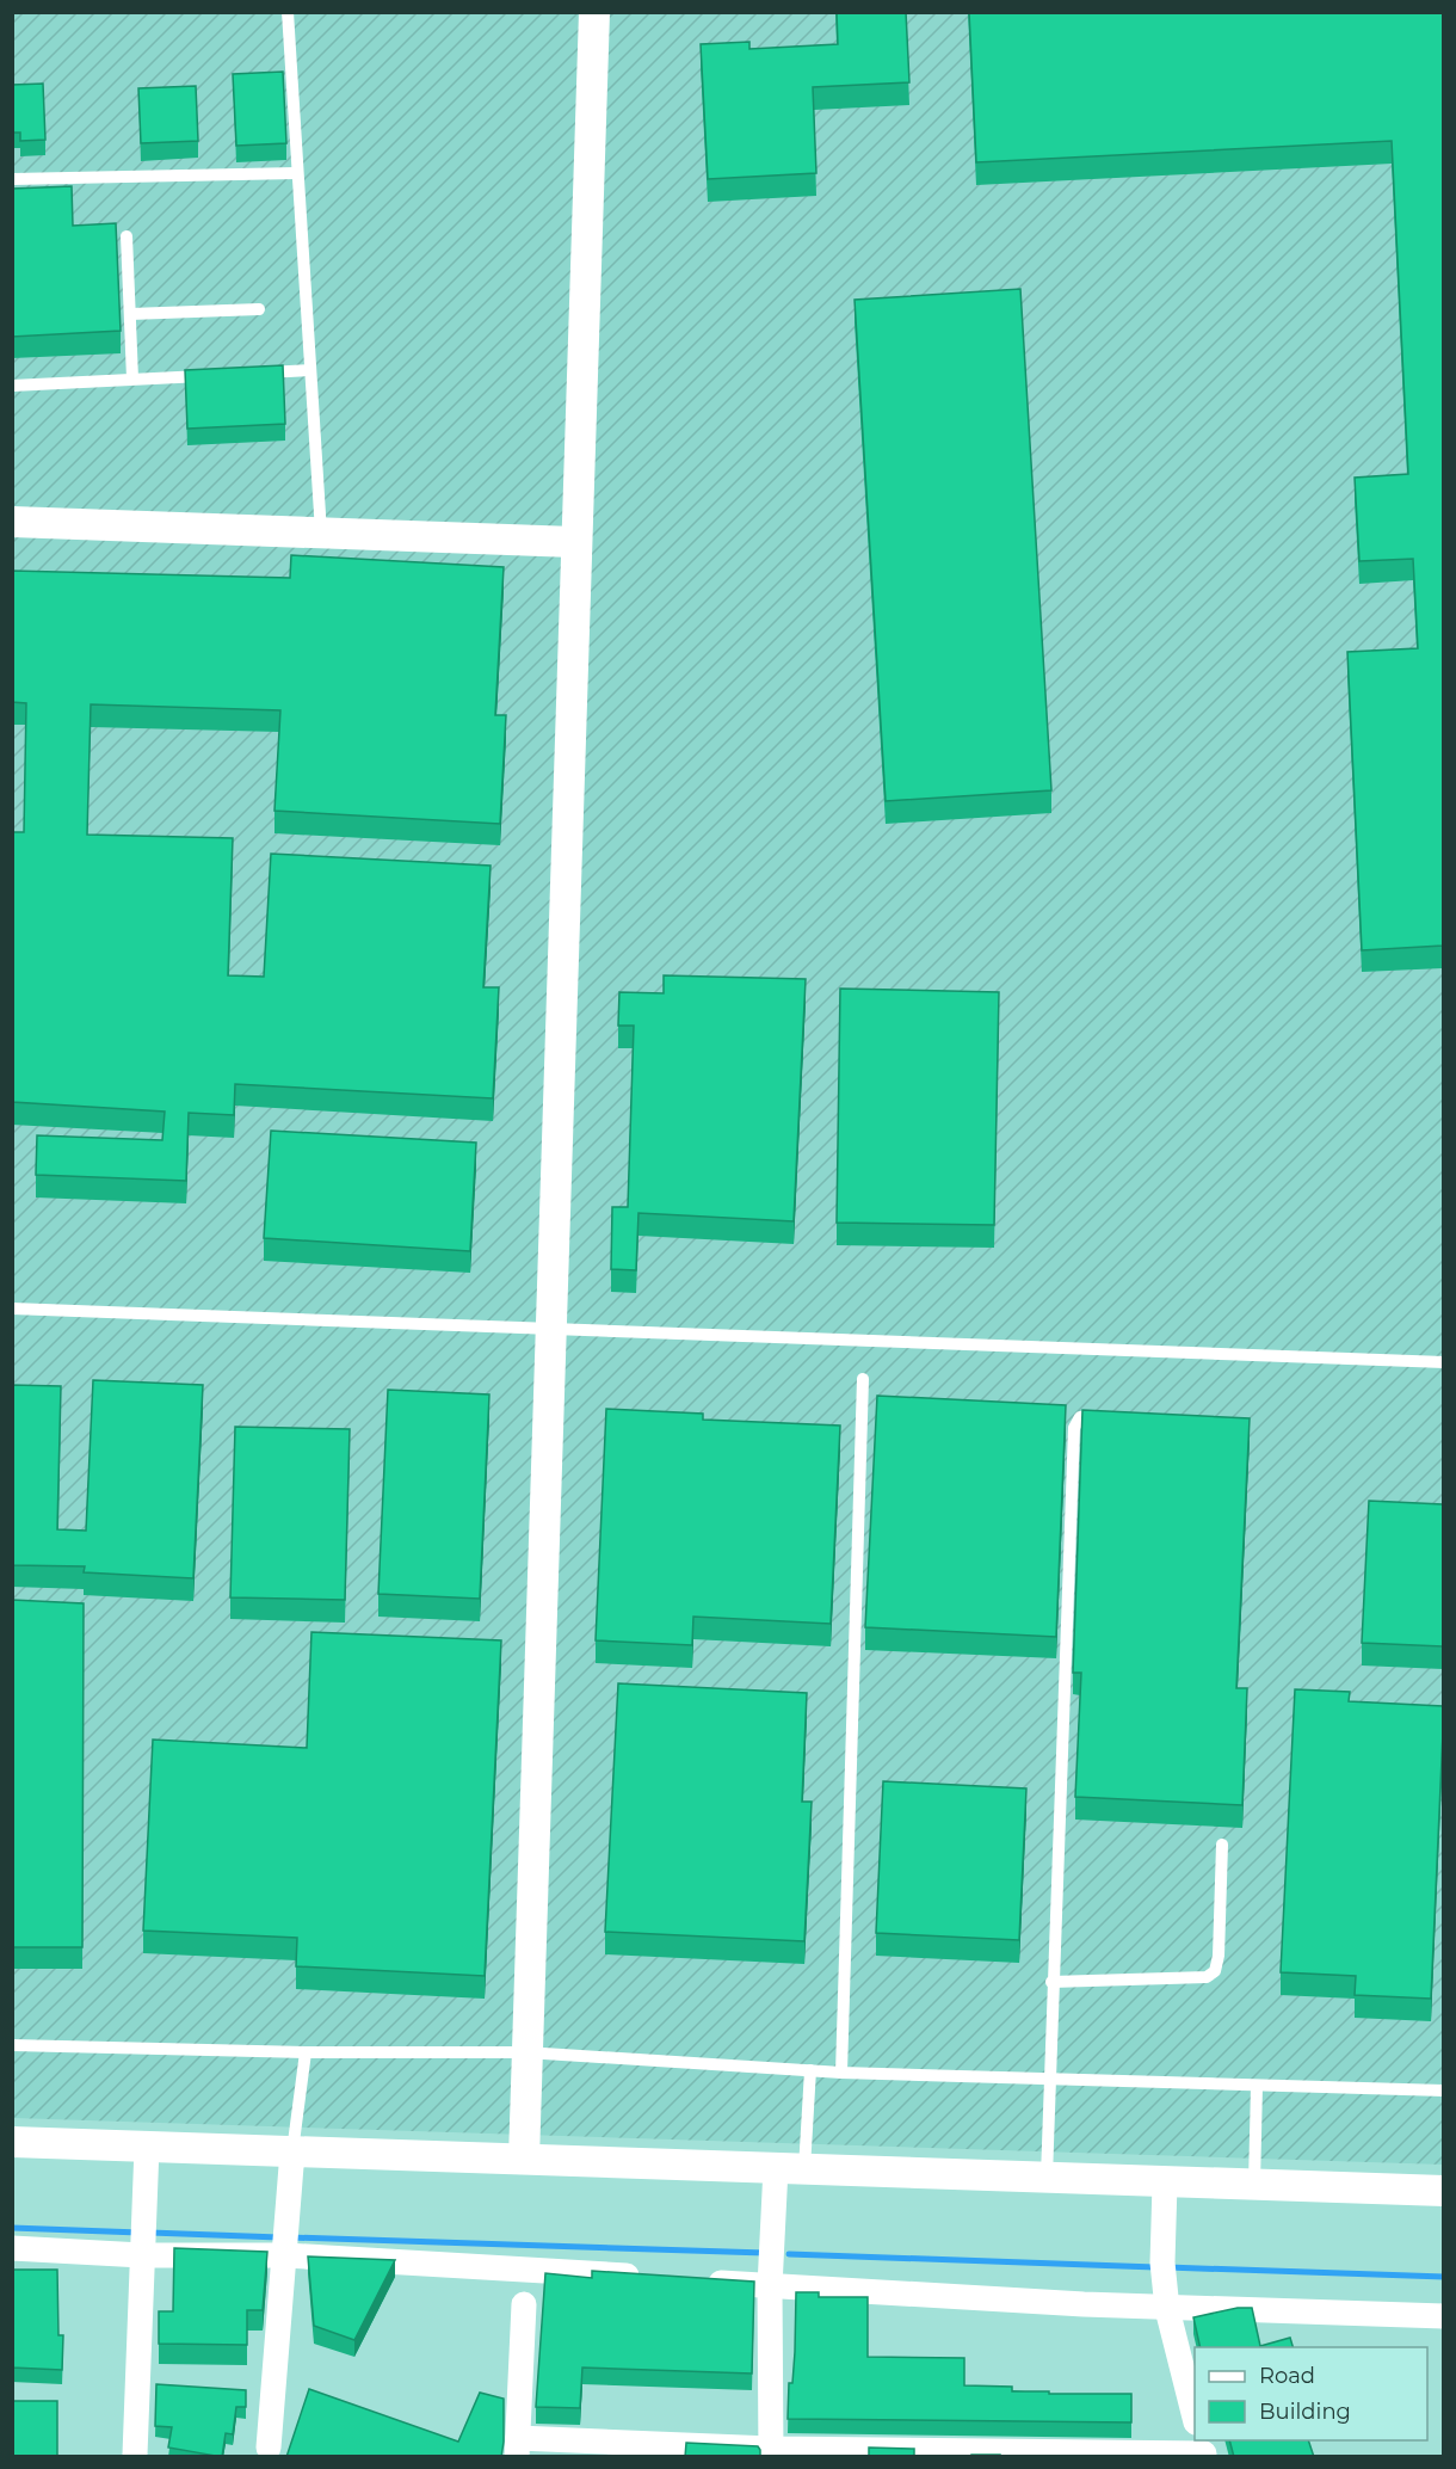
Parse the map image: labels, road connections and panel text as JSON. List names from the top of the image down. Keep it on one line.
{"legend":["Road","Building"]}
